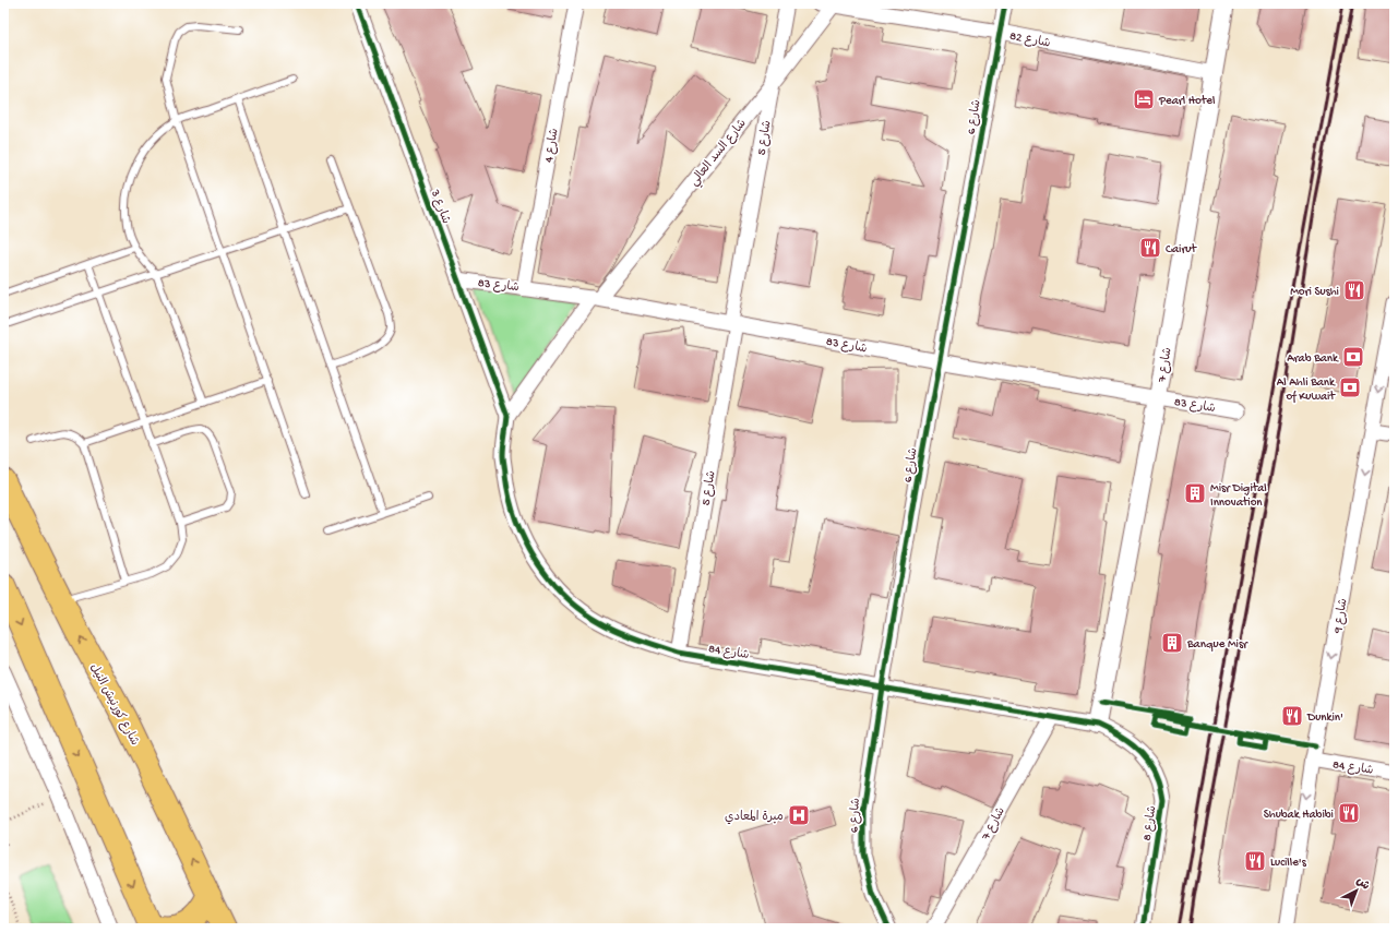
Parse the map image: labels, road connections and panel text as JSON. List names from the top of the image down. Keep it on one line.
{"streets":{"highway":["شارع كورنيش النيل"],"street":["شارع 82","شارع 6","شارع 5","شارع 4","شارع السد العالي","شارع 3","شارع 83","شارع 7","شارع 9","شارع 84","شارع 8"]},"crossings":[["شارع 82","شارع 6"],["شارع 82","شارع السد العالي"],["شارع 82","شارع 7"],["شارع 6","شارع 83"],["شارع 6","شارع 84"],["شارع 5","شارع السد العالي"],["شارع 5","شارع 83"],["شارع 5","شارع 84"],["شارع 4","شارع 83"],["شارع السد العالي","شارع 3"],["شارع السد العالي","شارع 83"],["شارع السد العالي","شارع 84"],["شارع 3","شارع 83"],["شارع 3","شارع 84"],["شارع 83","شارع 7"],["شارع 7","شارع 84"],["شارع 7","شارع 8"],["شارع 9","شارع 84"],["شارع 84","شارع 8"]],"one_way":["شارع 9"],"places":{"hotel":["Pearl Hotel"],"restaurant":["Cairut","Mori Sushi","Dunkin'","Shubak Habibi","Lucille's"],"bank":["Arab Bank","Al Ahli Bank of Kuwait"],"building":["Misr Digital Innovation","Banque Misr"],"hospital":["مبرة المعادي"]},"north":"top right"}
